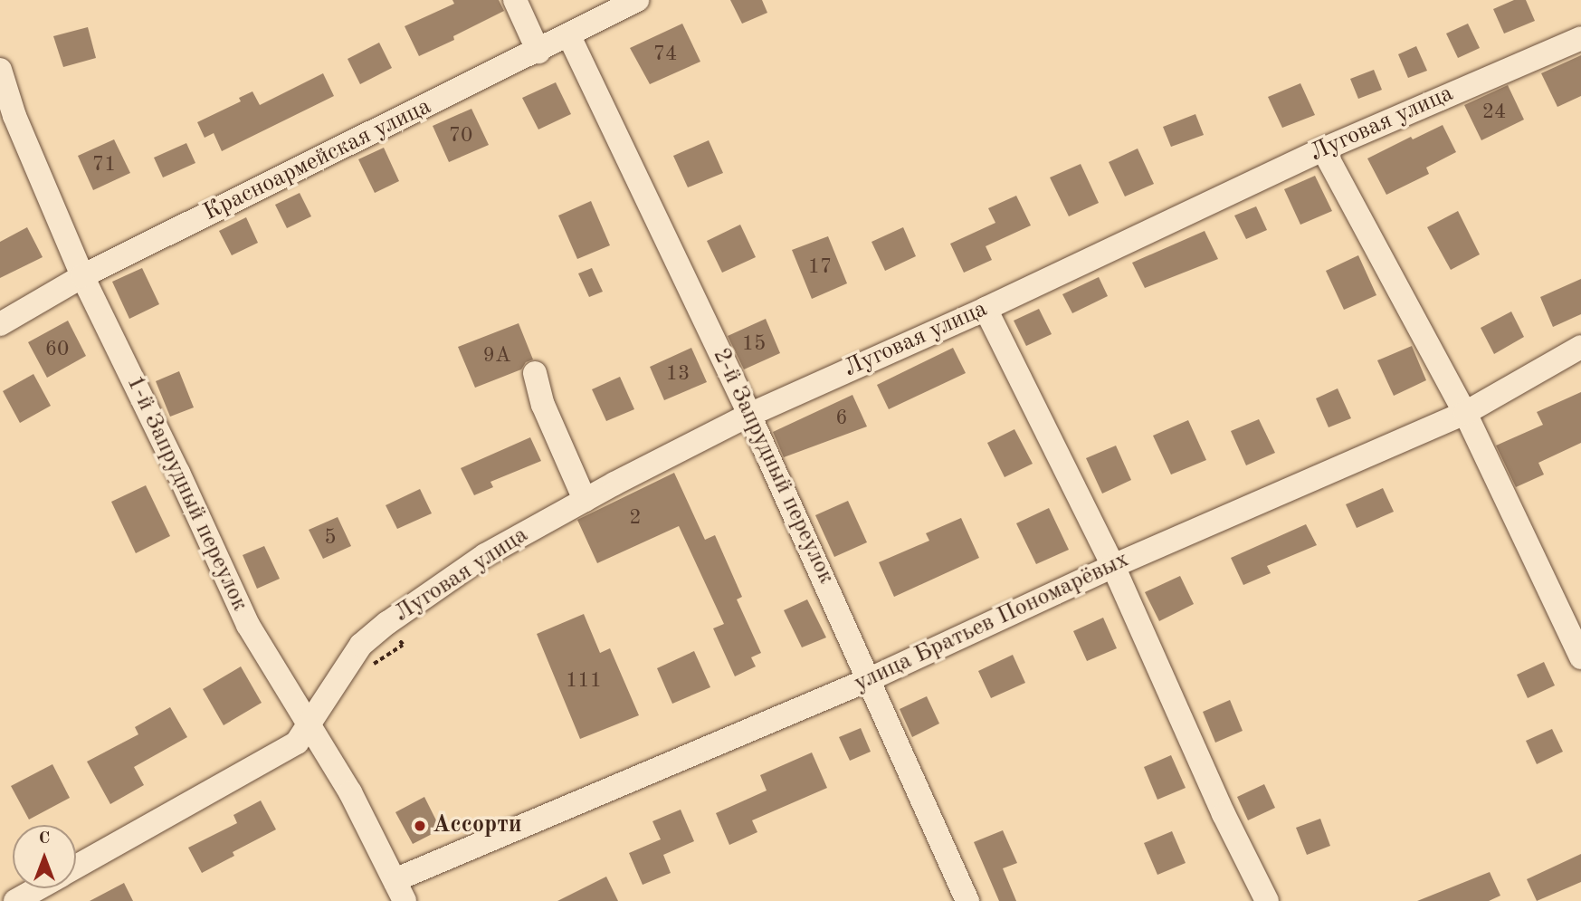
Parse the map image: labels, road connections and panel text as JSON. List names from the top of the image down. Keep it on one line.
{"streets":{"street":["Луговая улица","Красноармейская улица","2-й Запрудный переулок","1-й Запрудный переулок","улица Братьев Пономарёвых"]},"crossings":[["Луговая улица","2-й Запрудный переулок"],["Луговая улица","1-й Запрудный переулок"],["Красноармейская улица","2-й Запрудный переулок"],["Красноармейская улица","1-й Запрудный переулок"],["2-й Запрудный переулок","улица Братьев Пономарёвых"],["1-й Запрудный переулок","улица Братьев Пономарёвых"]],"places":["Ассорти"],"house_numbers":["74","24","70","71","17","15","60","9А","13","6","2","5","111"],"north":"top"}
